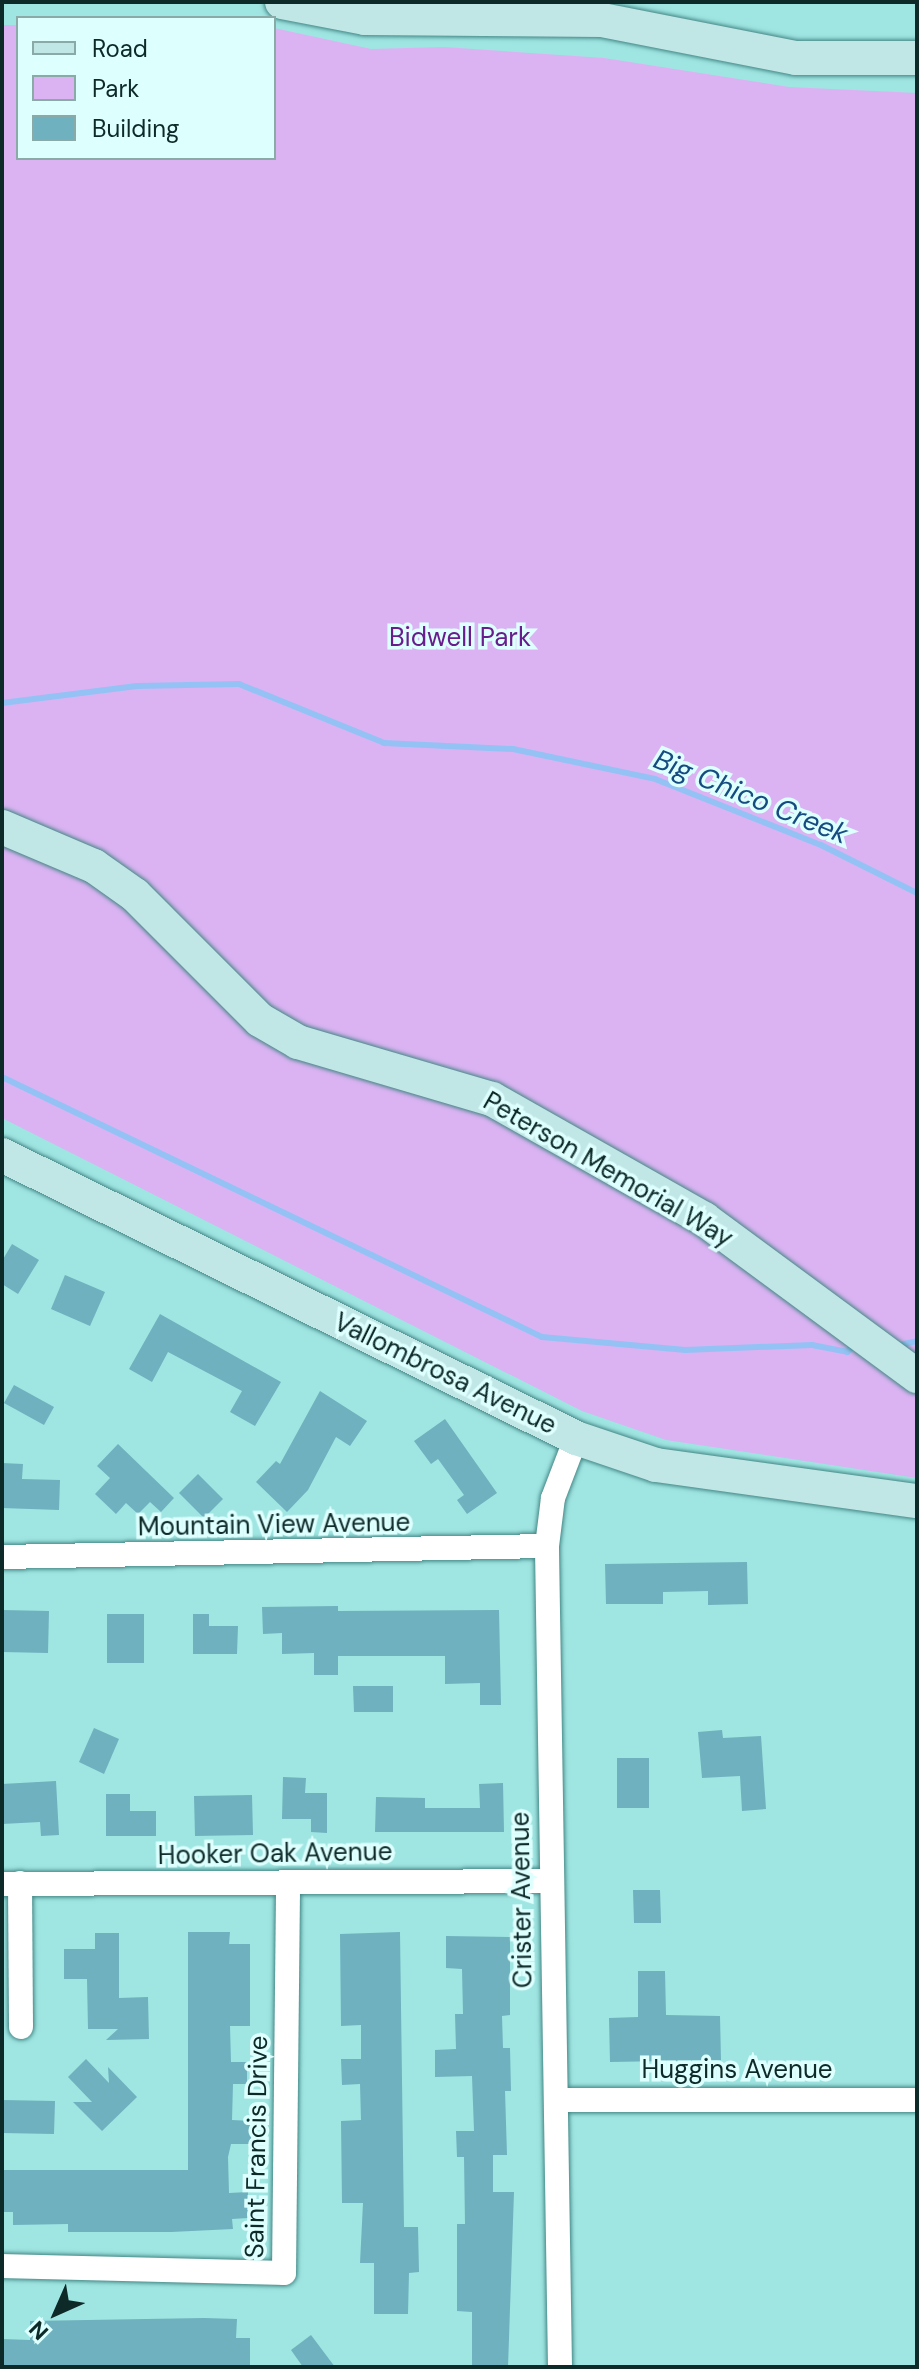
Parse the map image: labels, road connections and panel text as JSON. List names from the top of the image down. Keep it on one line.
{"streets":{"street":["Peterson Memorial Way","Vallombrosa Avenue","Mountain View Avenue","Hooker Oak Avenue","Crister Avenue","Huggins Avenue","Saint Francis Drive"]},"crossings":[["Vallombrosa Avenue","Crister Avenue"],["Mountain View Avenue","Crister Avenue"],["Hooker Oak Avenue","Crister Avenue"],["Hooker Oak Avenue","Saint Francis Drive"],["Crister Avenue","Huggins Avenue"]],"water":["Big Chico Creek"],"parks":["Bidwell Park"],"legend":["Road","Park","Building"],"north":"bottom left"}
